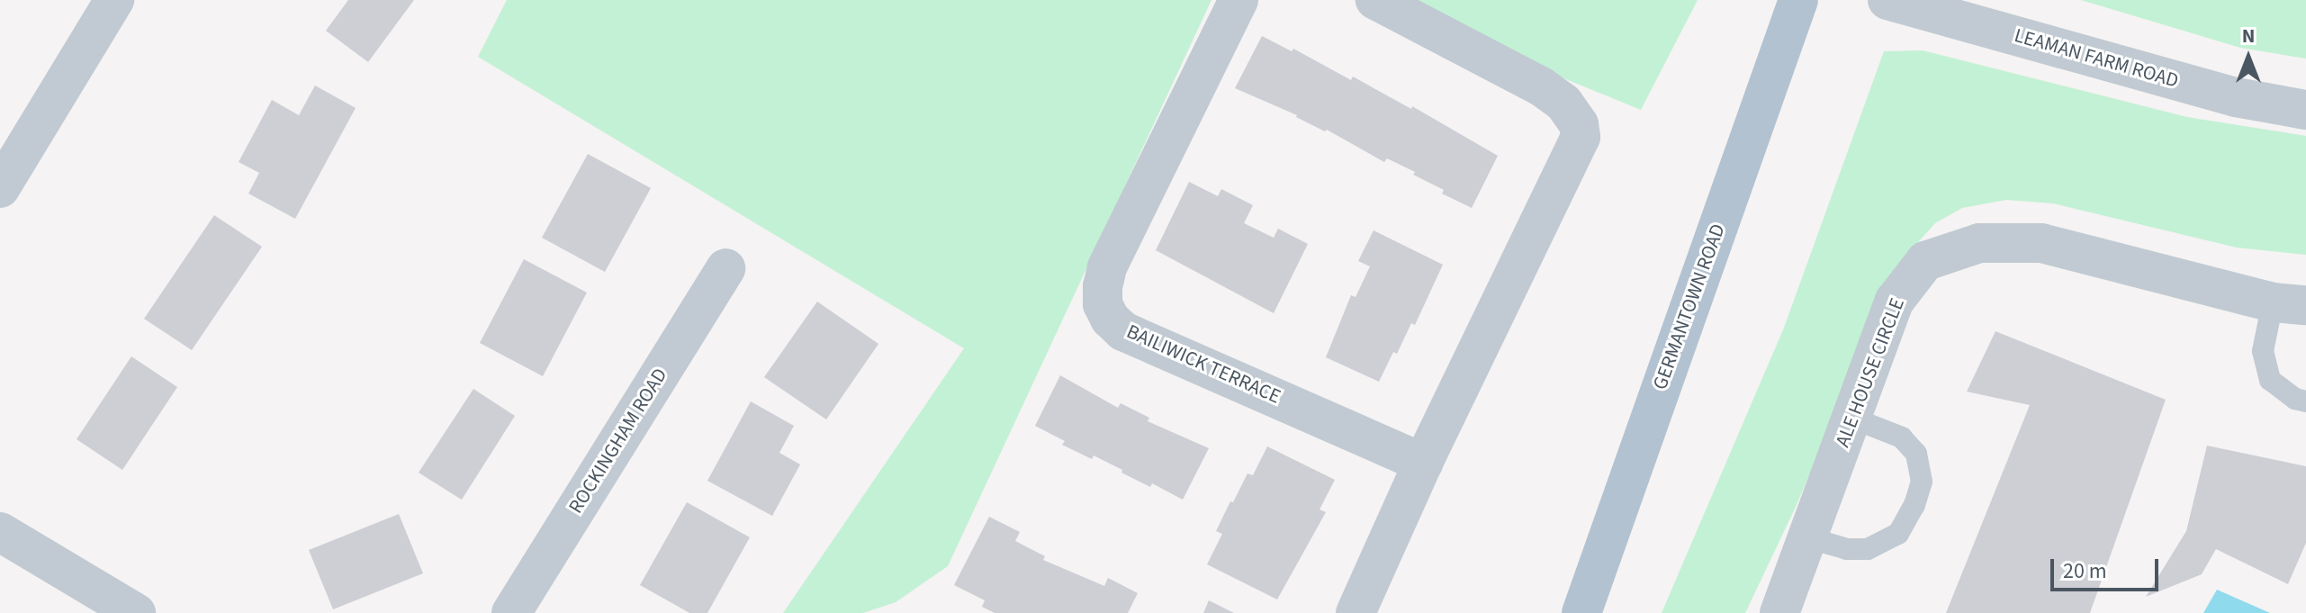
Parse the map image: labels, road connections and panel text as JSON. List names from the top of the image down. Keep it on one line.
{"streets":{"main road":["GERMANTOWN ROAD"],"street":["LEAMAN FARM ROAD","BAILIWICK TERRACE","ALE HOUSE CIRCLE","ROCKINGHAM ROAD"]},"scale_bar":"20 m","north":"top"}
